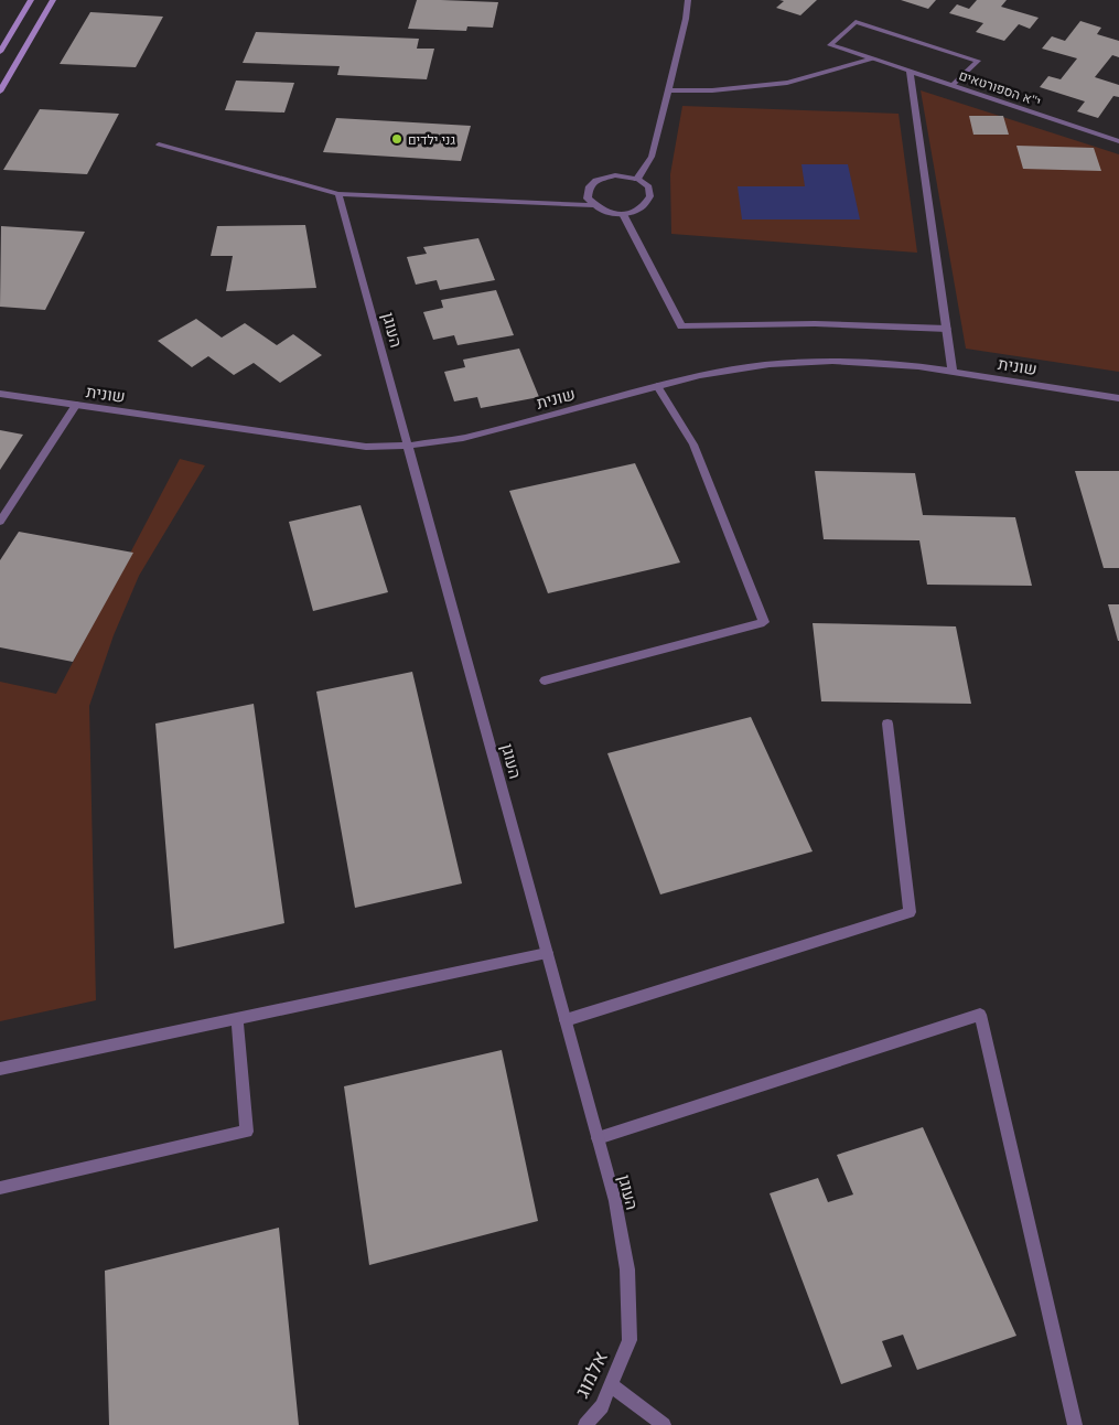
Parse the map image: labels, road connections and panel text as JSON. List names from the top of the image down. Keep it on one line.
{"streets":{"street":["י''א הספורטאים","העוגן","שונית","אלמוג"]},"crossings":[["העוגן","שונית"],["העוגן","אלמוג"]],"places":["גני ילדים"]}
